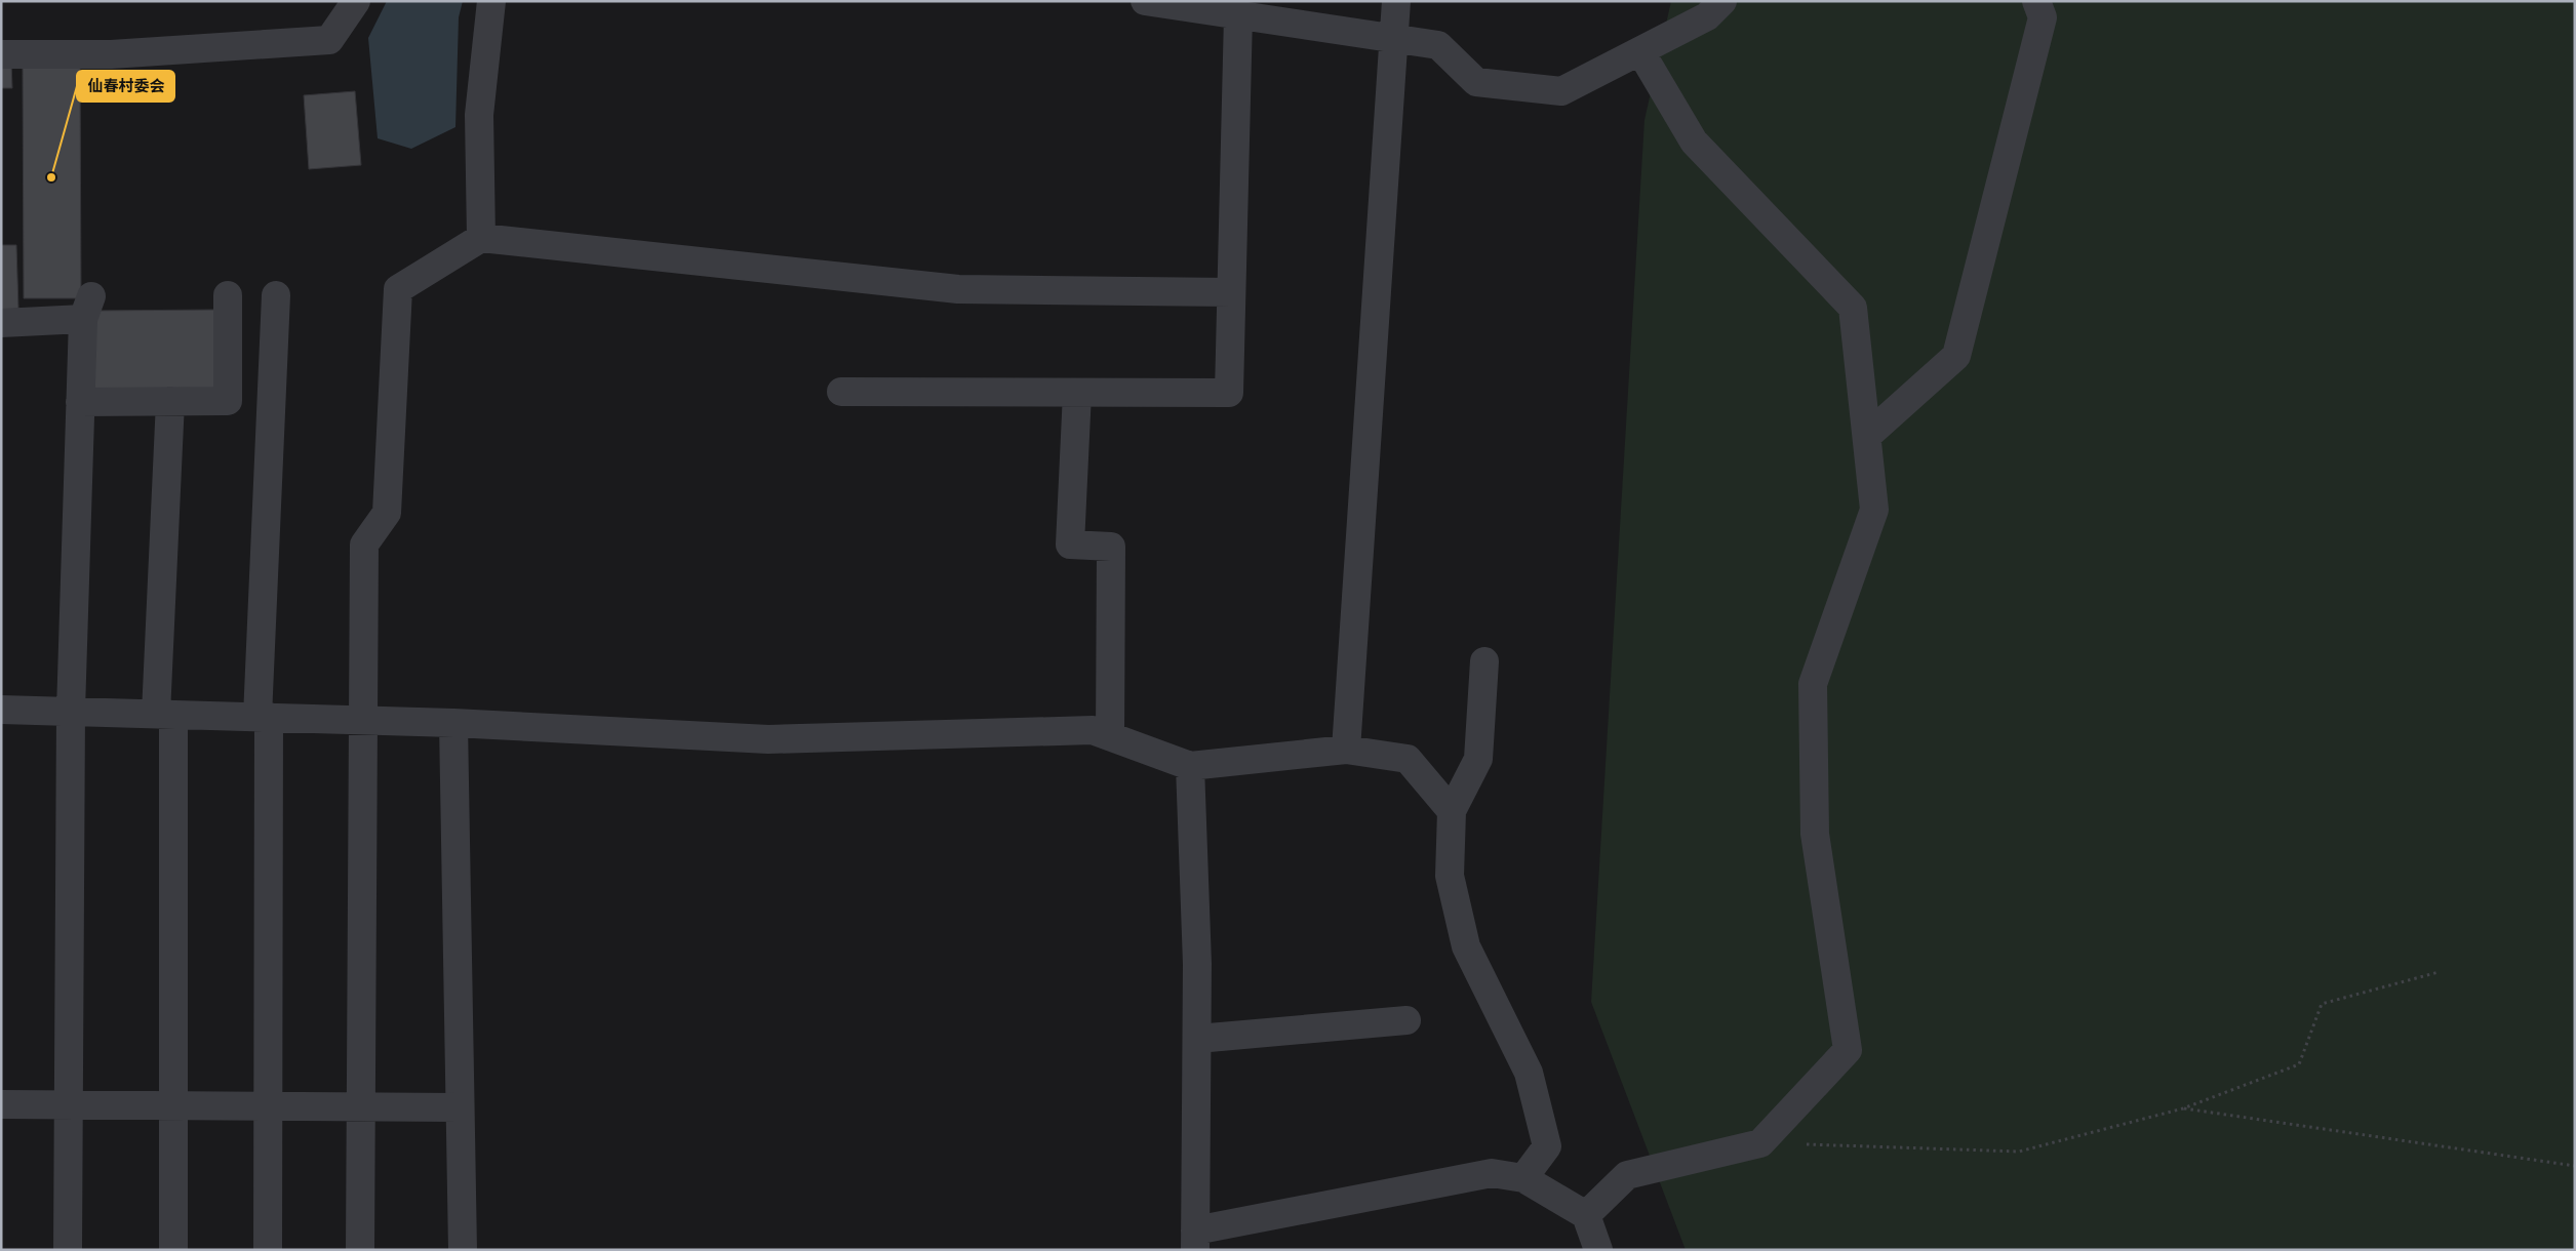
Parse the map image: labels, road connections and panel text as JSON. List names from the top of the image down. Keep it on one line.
{"places":["仙春村委会"]}
